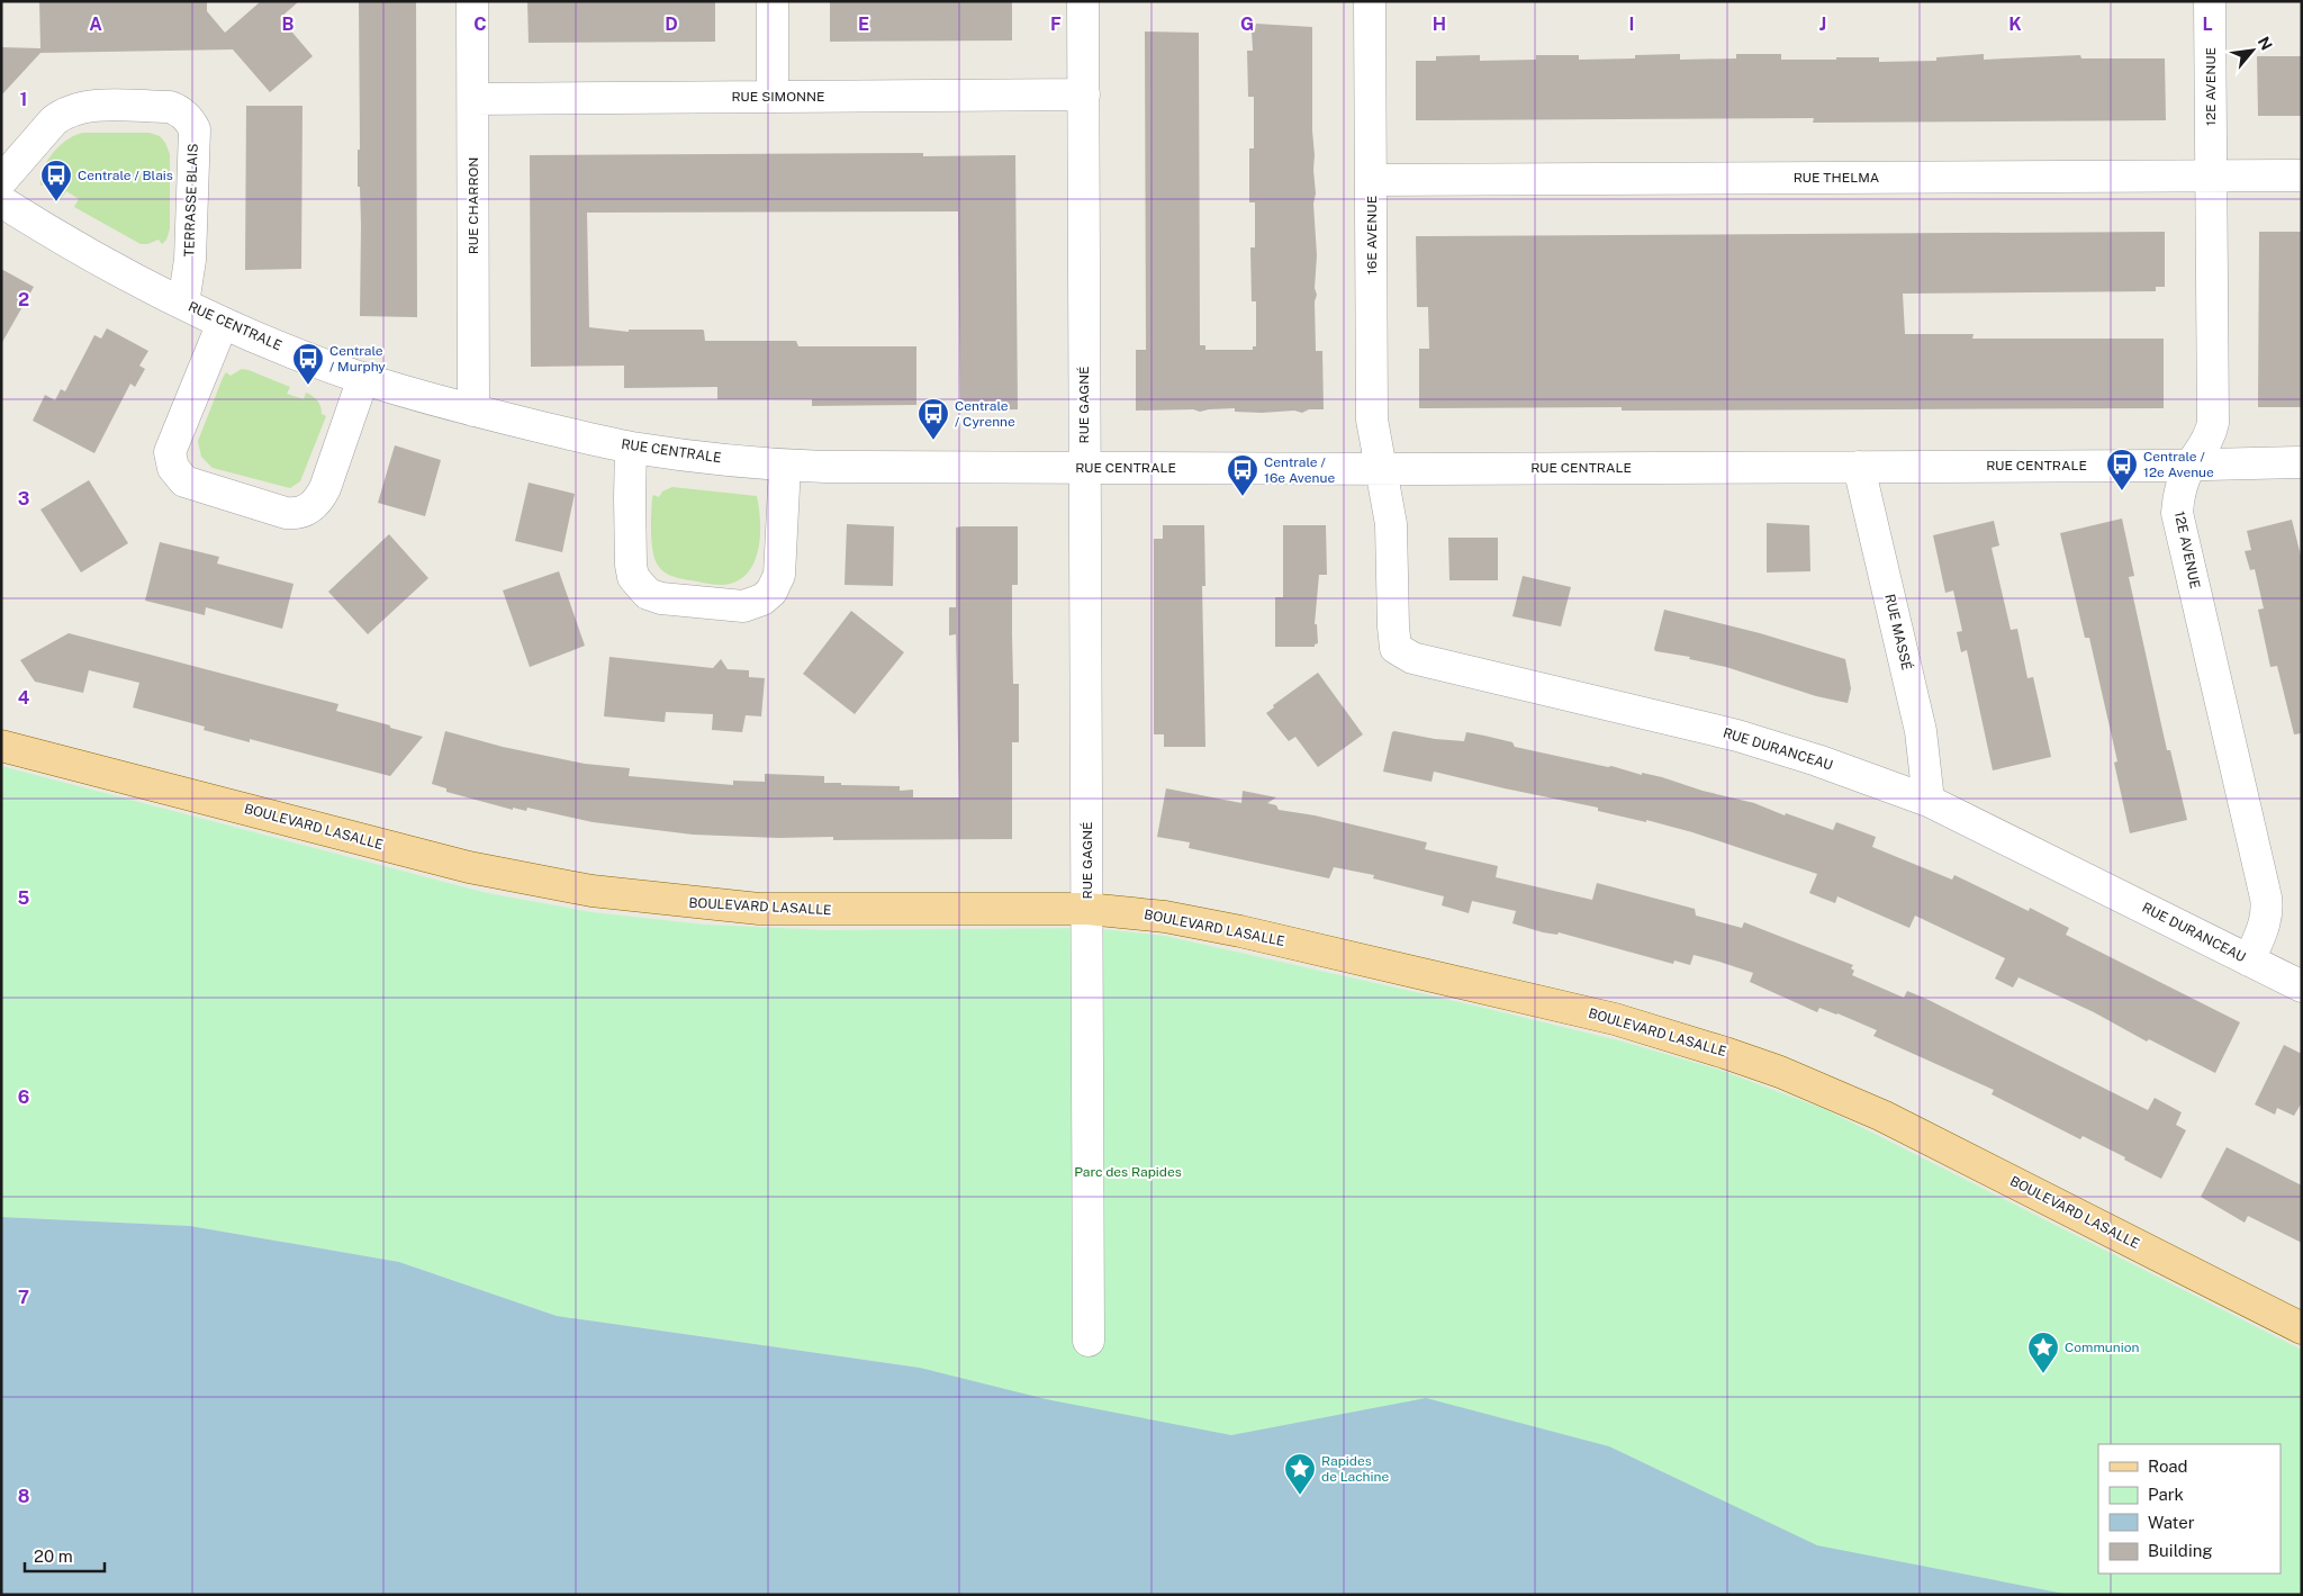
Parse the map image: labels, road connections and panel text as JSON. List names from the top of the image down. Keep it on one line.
{"streets":{"main road":["BOULEVARD LASALLE"],"street":["12E AVENUE","RUE SIMONNE","RUE THELMA","TERRASSE BLAIS","RUE CHARRON","16E AVENUE","RUE CENTRALE","RUE GAGNÉ","RUE MASSÉ","RUE DURANCEAU"]},"crossings":[["12E AVENUE","RUE THELMA"],["12E AVENUE","RUE CENTRALE"],["12E AVENUE","RUE DURANCEAU"],["RUE SIMONNE","RUE CHARRON"],["RUE SIMONNE","RUE GAGNÉ"],["RUE THELMA","16E AVENUE"],["TERRASSE BLAIS","RUE CENTRALE"],["RUE CHARRON","RUE CENTRALE"],["16E AVENUE","RUE CENTRALE"],["16E AVENUE","RUE DURANCEAU"],["RUE CENTRALE","RUE GAGNÉ"],["RUE CENTRALE","RUE MASSÉ"],["RUE CENTRALE","RUE DURANCEAU"],["RUE GAGNÉ","BOULEVARD LASALLE"],["RUE MASSÉ","RUE DURANCEAU"]],"parks":["Parc des Rapides"],"places":{"bus stop":["Centrale / Blais","Centrale / Murphy","Centrale / Cyrenne","Centrale / 12e Avenue","Centrale / 16e Avenue"],"place":["Communion","Rapides de Lachine"]},"legend":["Road","Park","Water","Building"],"scale_bar":"20 m","north":"top right","grid":{"columns":["A","B","C","D","E","F","G","H","I","J","K","L"],"rows":["1","2","3","4","5","6","7","8"]}}
